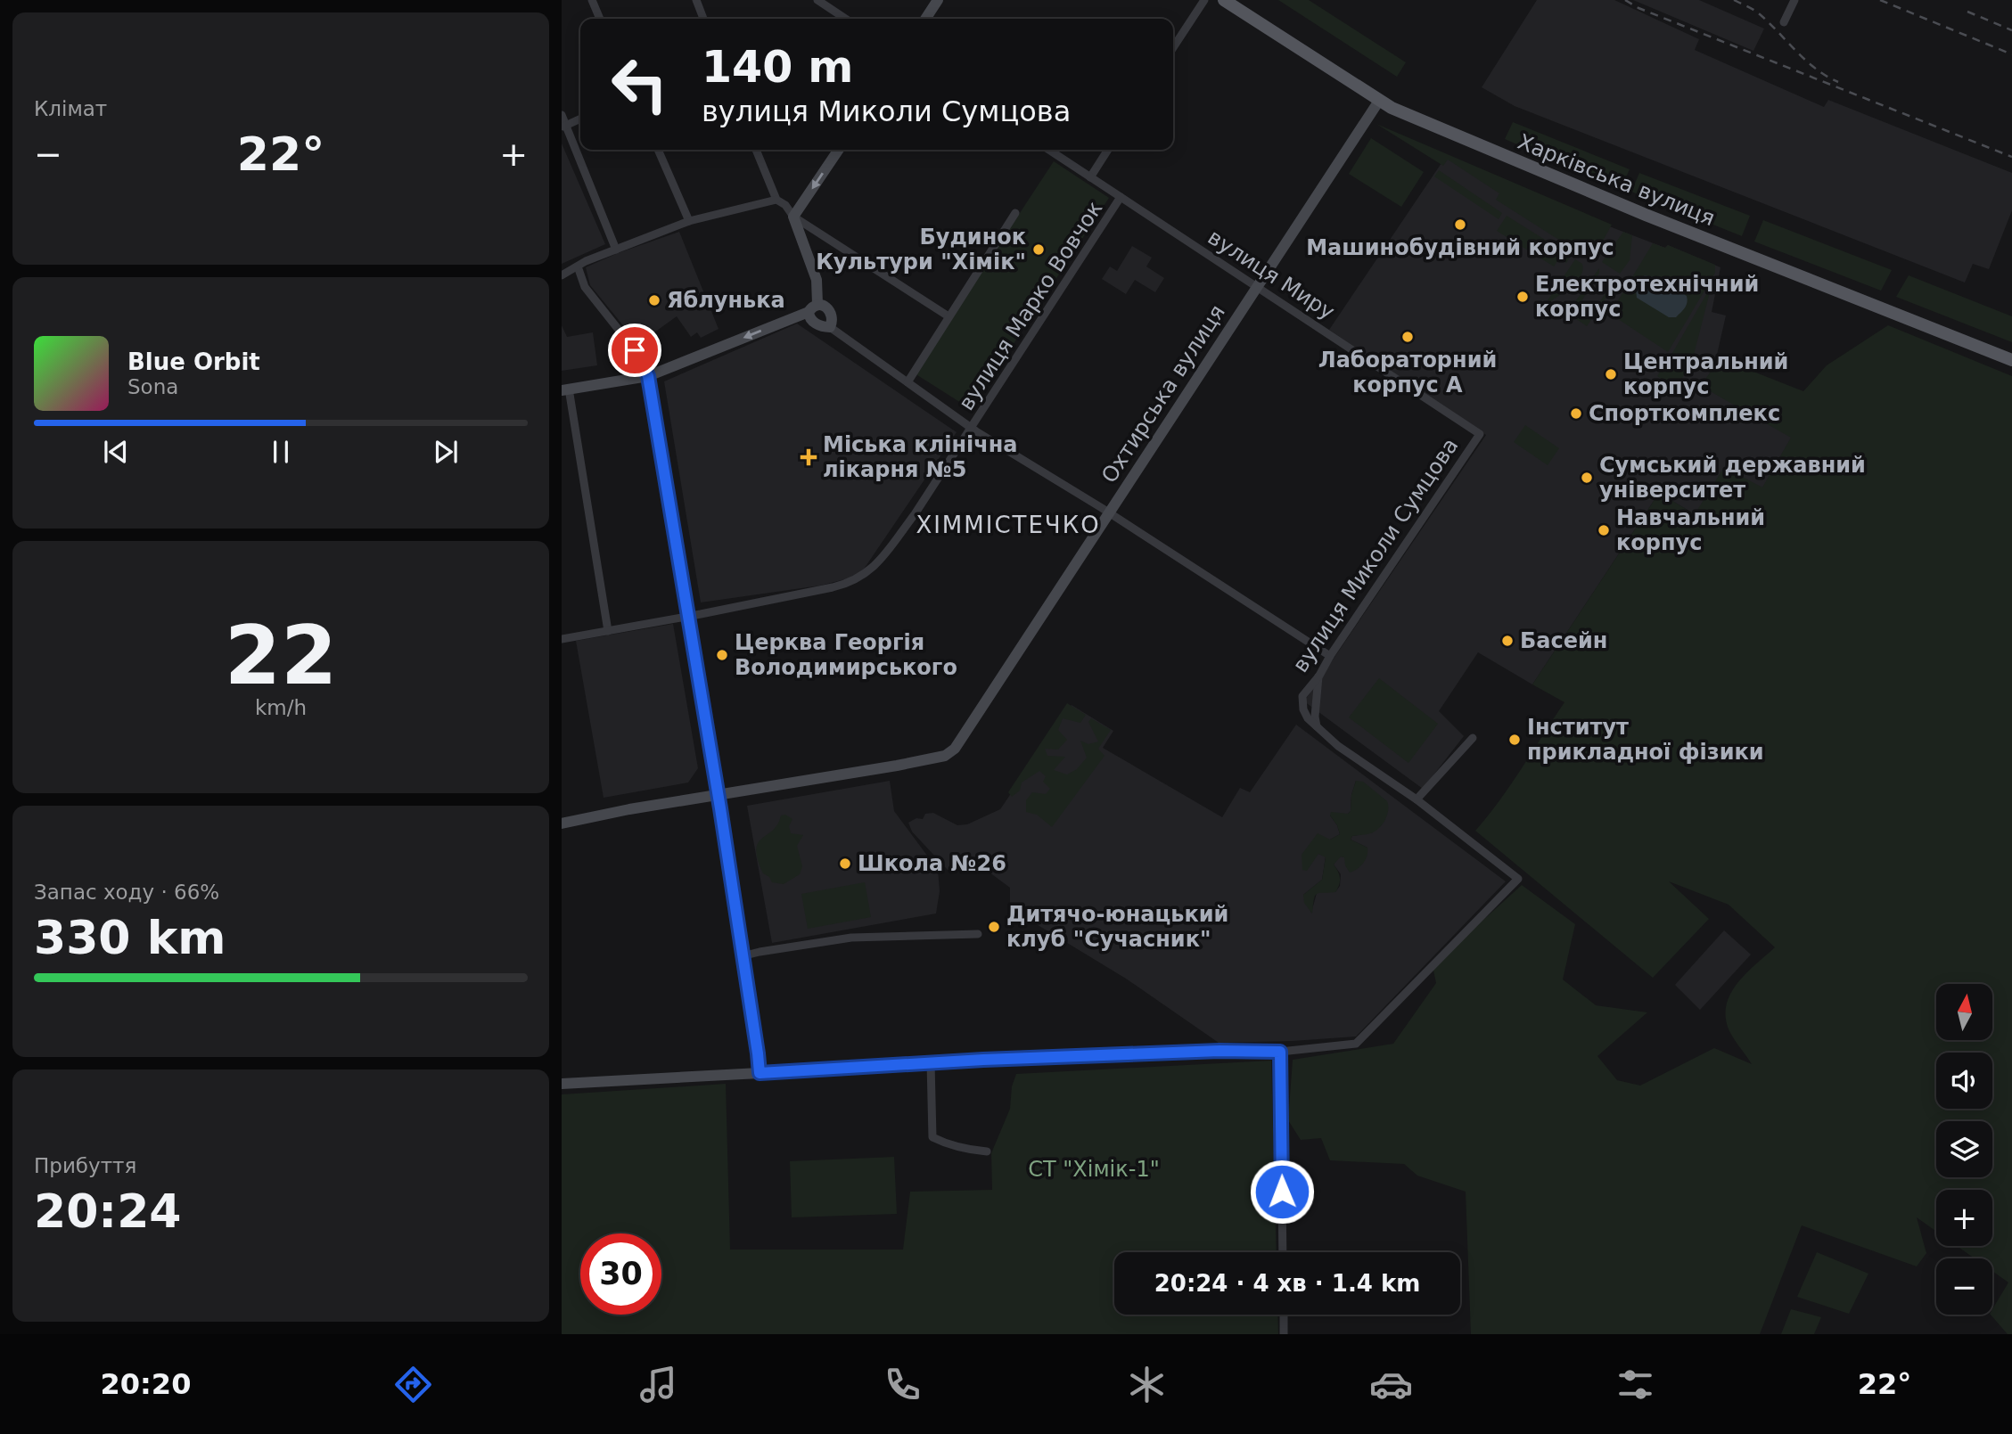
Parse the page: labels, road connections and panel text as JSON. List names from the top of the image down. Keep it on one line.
{"streets":{"main road":["Харківська вулиця","Охтирська вулиця"],"street":["вулиця Миру","вулиця Марко Вовчок","вулиця Миколи Сумцова"]},"crossings":[["Харківська вулиця","Охтирська вулиця"],["вулиця Миру","вулиця Марко Вовчок"],["вулиця Миру","Охтирська вулиця"],["вулиця Миру","вулиця Миколи Сумцова"]],"districts":["ХІММІСТЕЧКО"],"parks":["СТ \"Хімік-1\""],"places":{"other":["Машинобудівний корпус","Будинок Культури \"Хімік\"","Електротехнічний корпус","Яблунька","Лабораторний корпус А","Центральний корпус","Спорткомплекс","Сумський державний університет","Навчальний корпус","Басейн","Церква Георгія Володимирського","Інститут прикладної фізики","Школа №26","Дитячо-юнацький клуб \"Сучасник\""],"health":["Міська клінічна лікарня №5"]},"north":"top","page":{"tile":["Клімат",["22","km/h"],["Запас ходу · 66%","330 km"],["Прибуття","20:24"]],"turn":["140 m","вулиця Миколи Сумцова"],"heat":["−","22°","+"],"song":["Blue Orbit","Sona"],"map_buttons":["+","−"],"limit":"30","trip":"20:24 · 4 хв · 1.4 km","tabs":["20:20","22°"]}}
